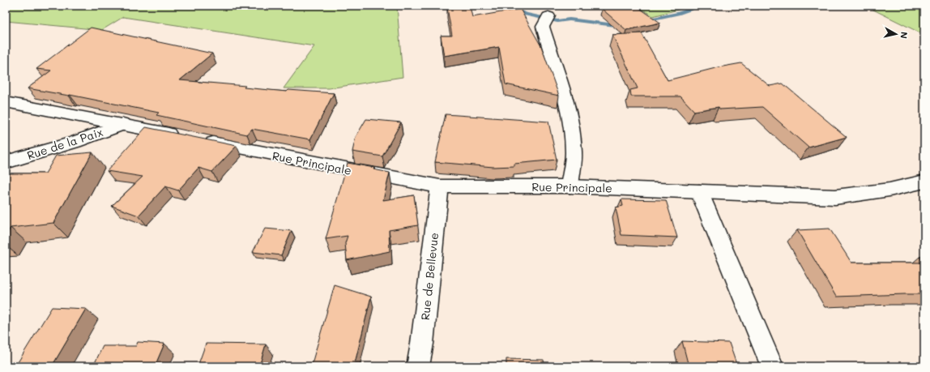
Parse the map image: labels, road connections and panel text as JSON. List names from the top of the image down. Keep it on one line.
{"streets":{"street":["Rue de la Paix","Rue Principale","Rue de Bellevue"]},"crossings":[["Rue Principale","Rue de Bellevue"]],"north":"right"}
